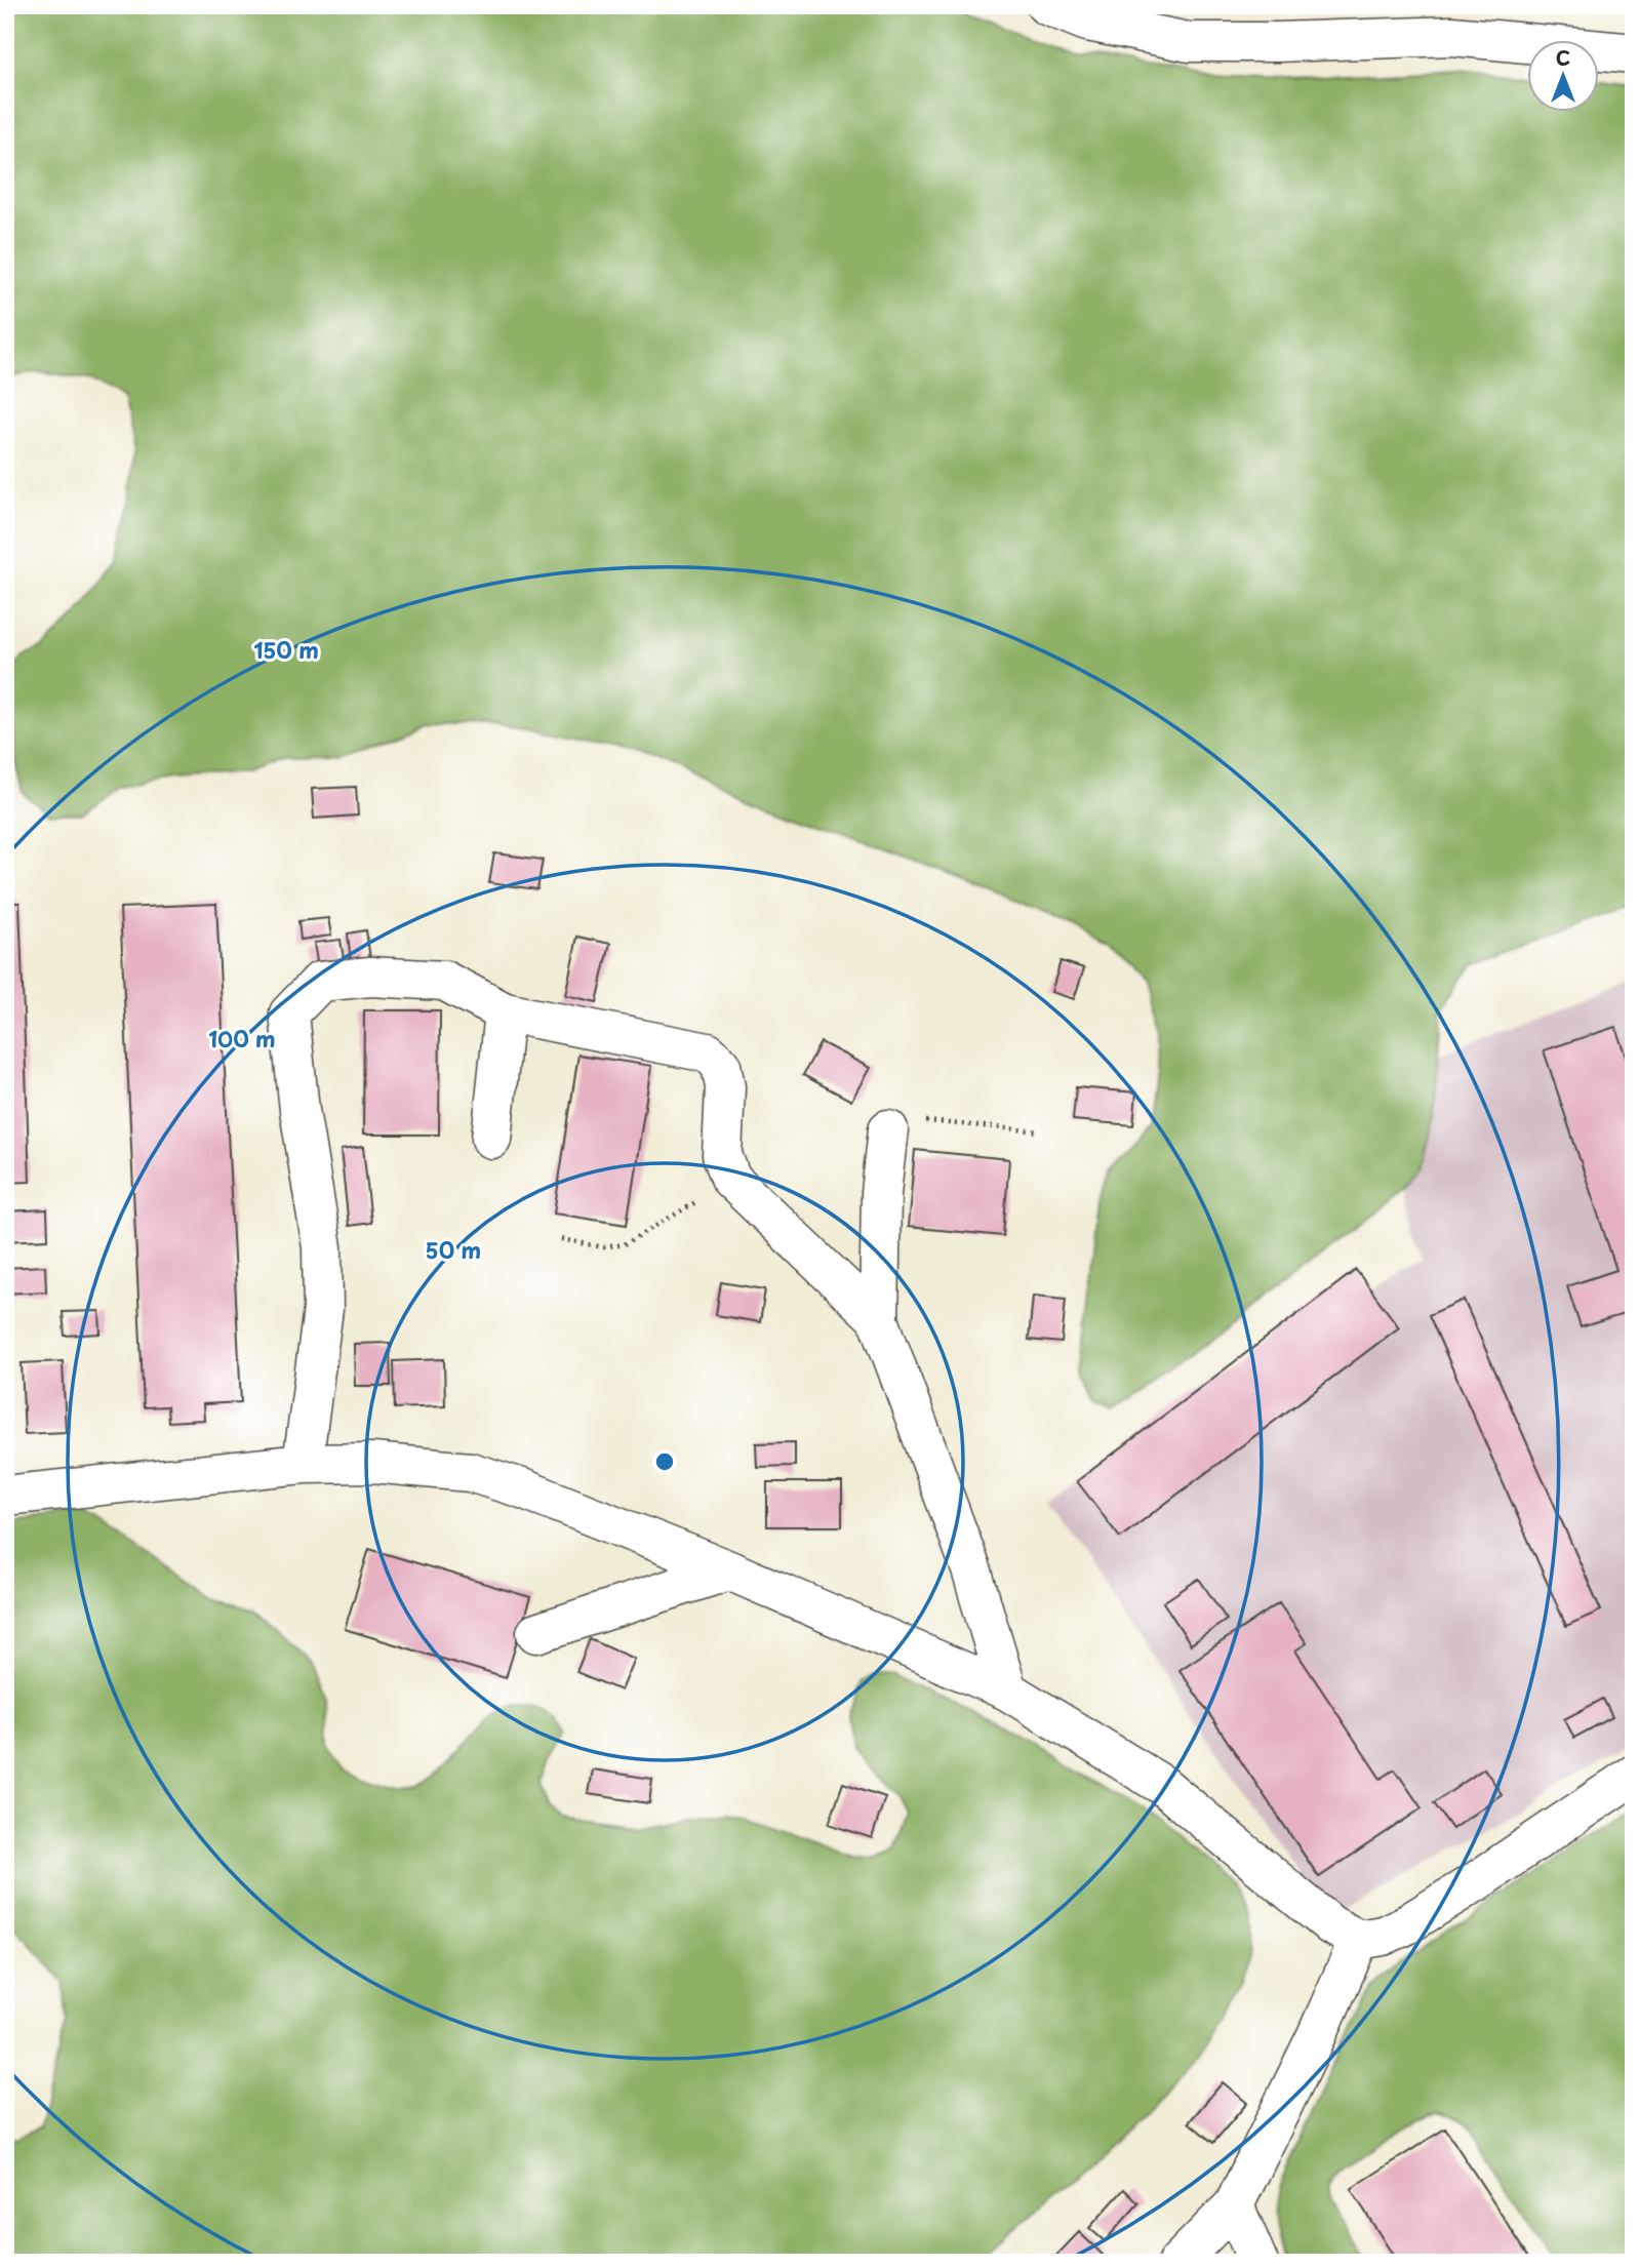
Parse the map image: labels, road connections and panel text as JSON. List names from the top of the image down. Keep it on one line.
{"north":"top","rings":["150 m","100 m","50 m"]}
